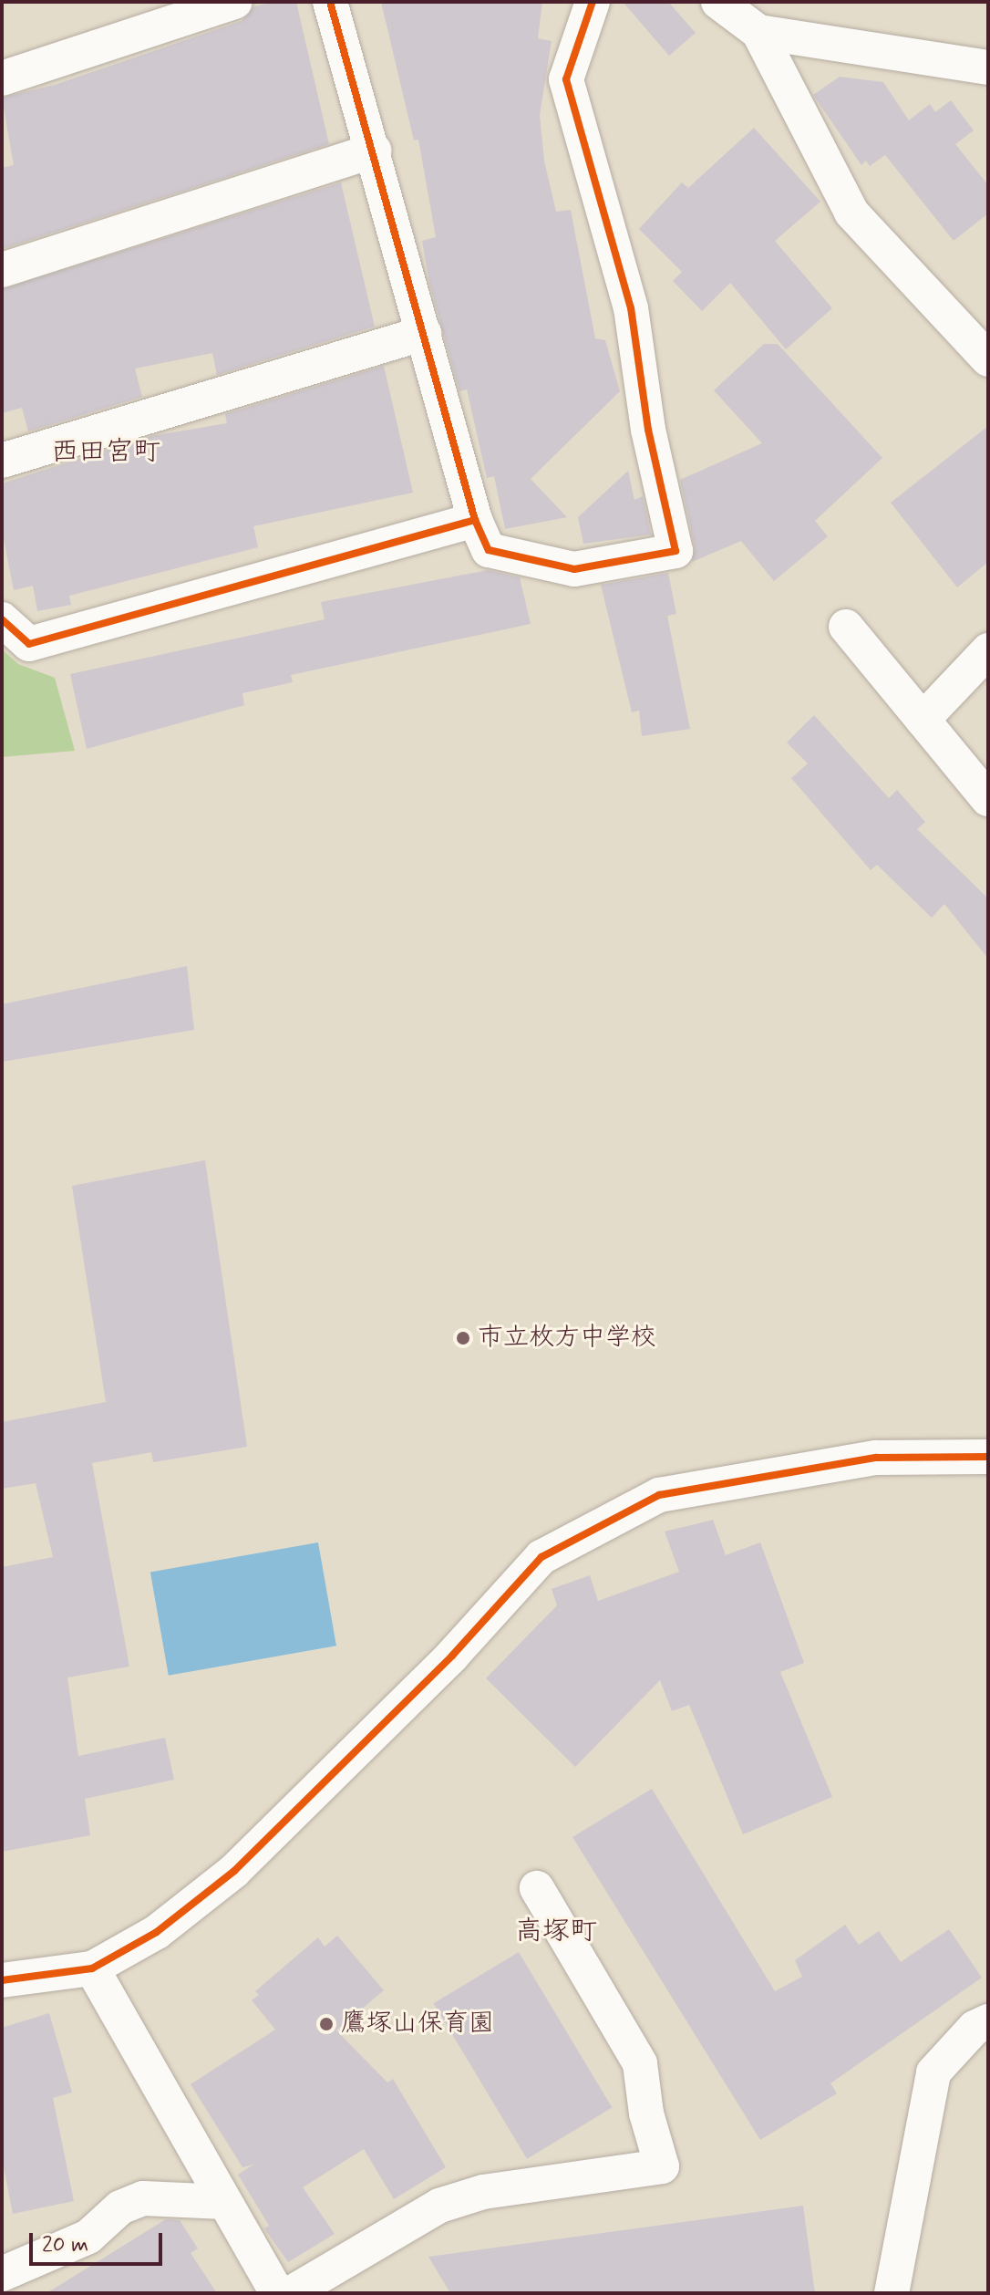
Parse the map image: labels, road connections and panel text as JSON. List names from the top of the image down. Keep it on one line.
{"districts":["西田宮町","高塚町"],"places":["市立枚方中学校","鷹塚山保育園"],"scale_bar":"20 m"}
